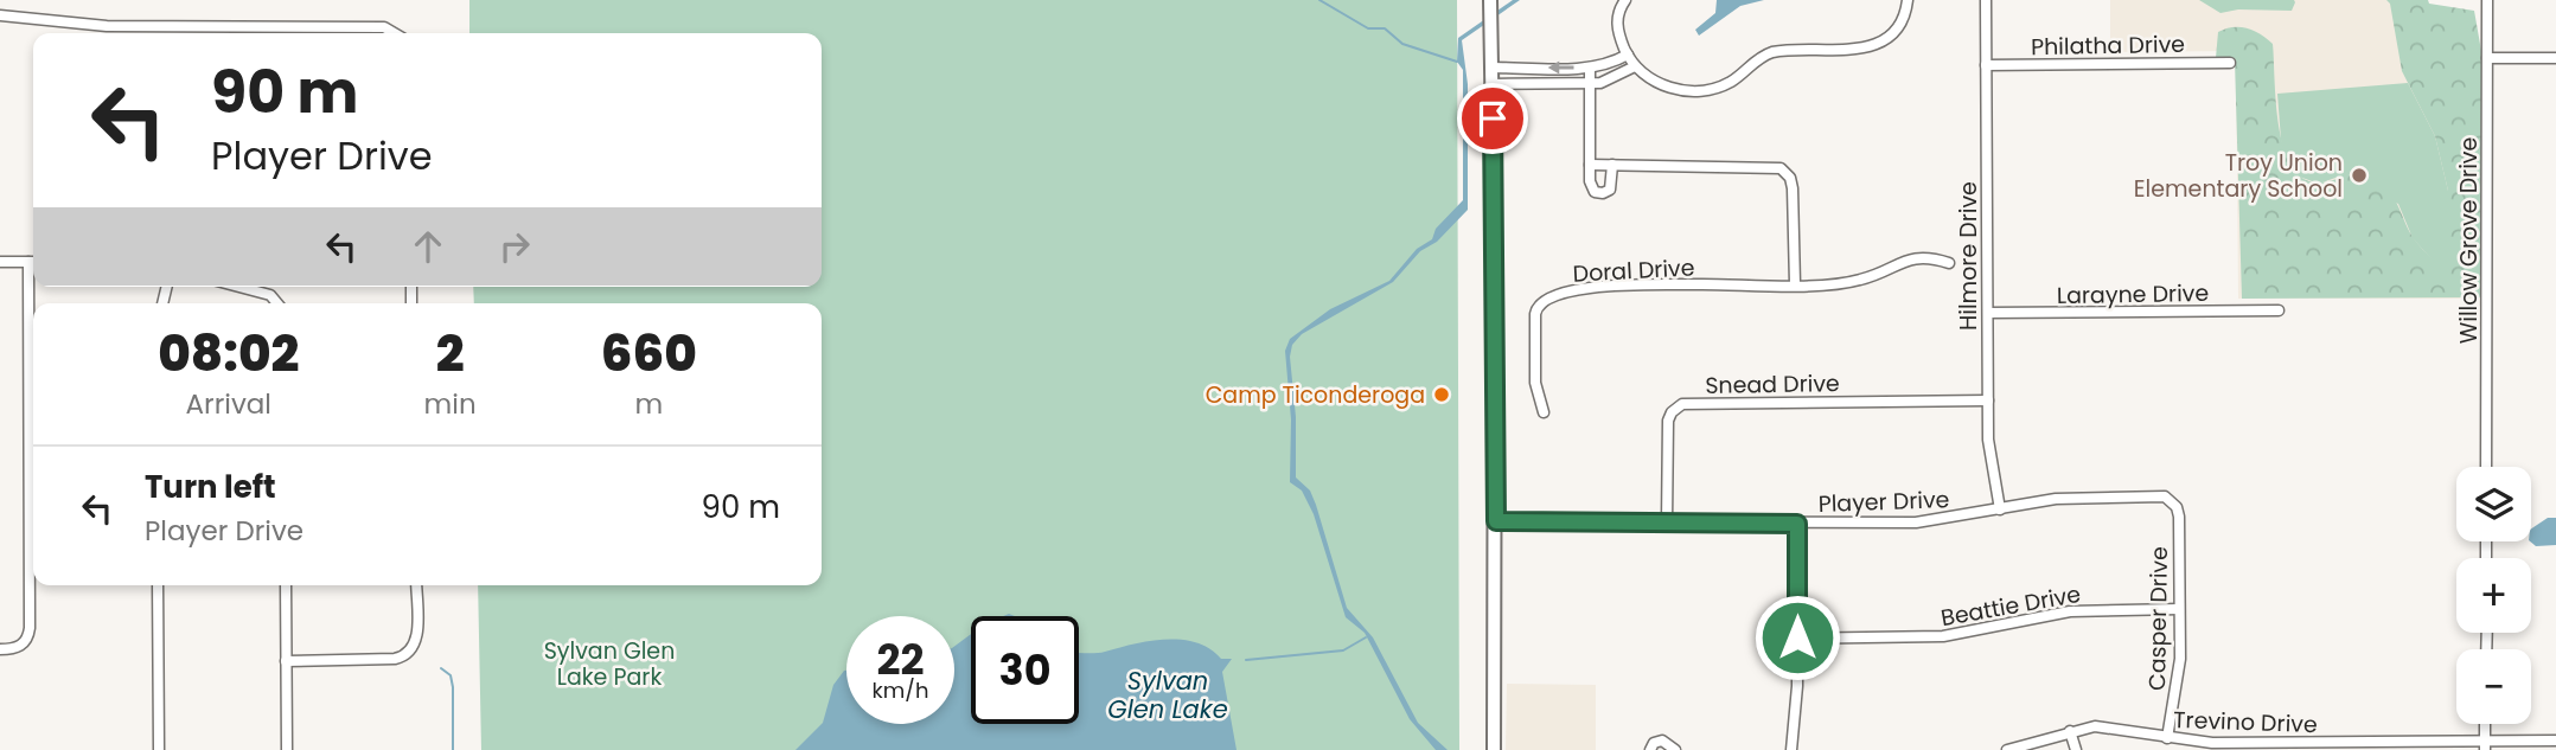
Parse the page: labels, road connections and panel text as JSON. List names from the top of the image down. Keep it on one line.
{"streets":{"street":["Philatha Drive","Willow Grove Drive","Hilmore Drive","Doral Drive","Larayne Drive","Snead Drive","Player Drive","Beattie Drive","Casper Drive","Trevino Drive"]},"crossings":[["Philatha Drive","Hilmore Drive"],["Hilmore Drive","Larayne Drive"],["Hilmore Drive","Snead Drive"],["Hilmore Drive","Player Drive"],["Snead Drive","Player Drive"],["Player Drive","Casper Drive"],["Beattie Drive","Casper Drive"],["Casper Drive","Trevino Drive"]],"water":["Sylvan Glen Lake"],"parks":["Sylvan Glen Lake Park"],"places":["Troy Union Elementary School","Camp Ticonderoga"],"page":{"turn":["90 m","Player Drive"],"eta":["08:02","Arrival","2","min","660","m"],"list":[{"name":"Turn left","note":"Player Drive","value":"90 m"}],"map_buttons":["+","−"],"speed":"22 km/h","limit":"30"}}
